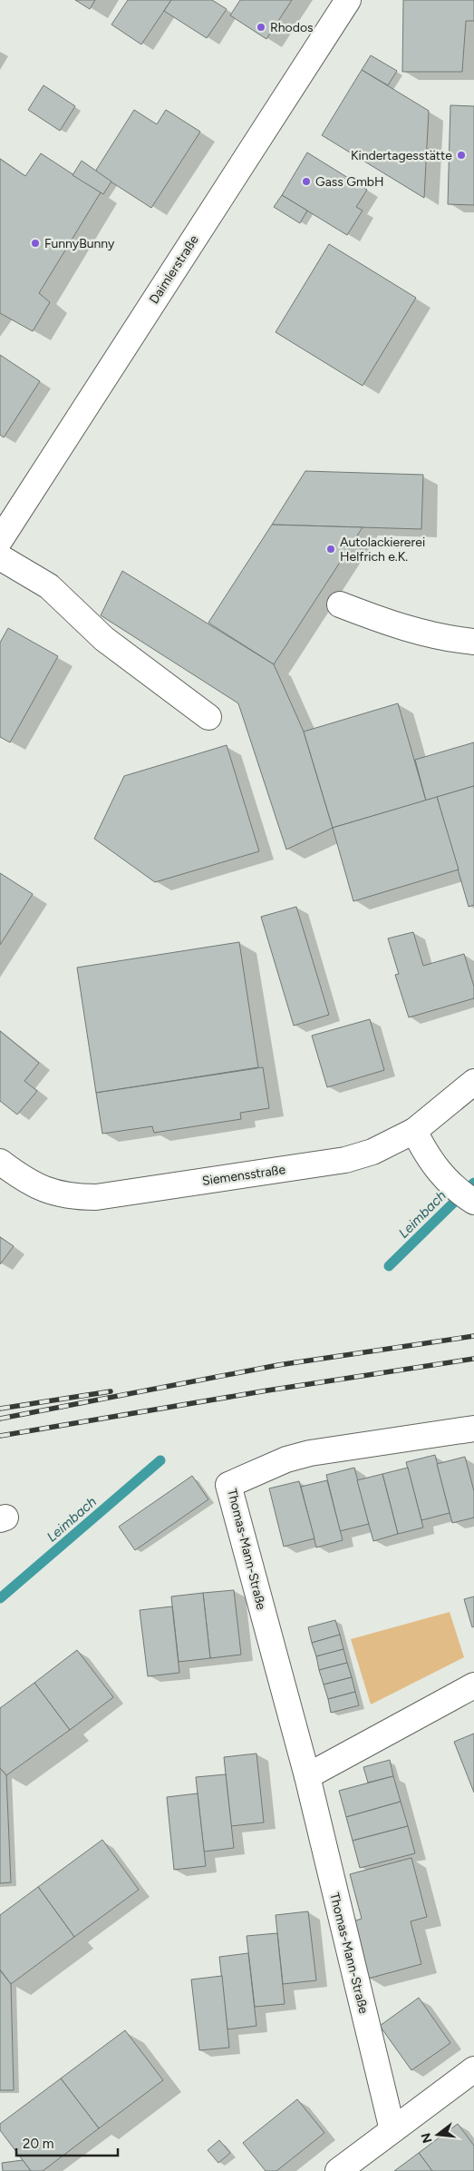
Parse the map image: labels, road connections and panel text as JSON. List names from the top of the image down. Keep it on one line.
{"streets":{"street":["Daimlerstraße","Siemensstraße","Thomas-Mann-Straße"]},"water":["Leimbach"],"places":["Rhodos","Kindertagesstätte","Gass GmbH","FunnyBunny","Autolackiererei Helfrich e.K."],"scale_bar":"20 m","north":"left"}
